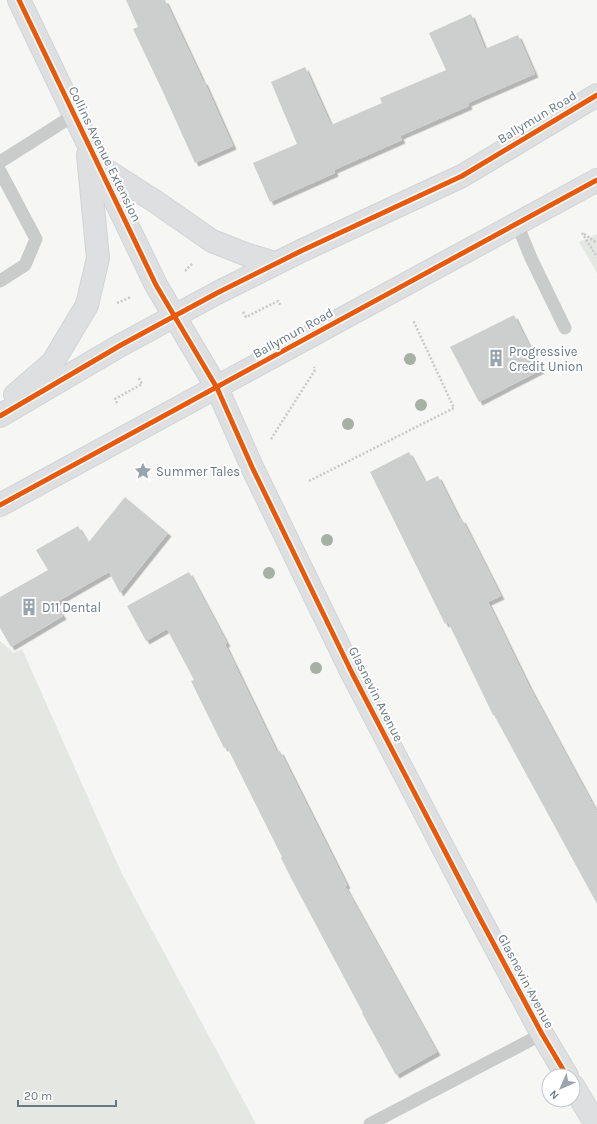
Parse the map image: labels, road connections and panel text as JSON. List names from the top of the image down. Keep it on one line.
{"streets":{"main road":["Ballymun Road","Collins Avenue Extension","Glasnevin Avenue"]},"crossings":[["Ballymun Road","Collins Avenue Extension"],["Ballymun Road","Glasnevin Avenue"],["Collins Avenue Extension","Glasnevin Avenue"]],"places":{"building":["Progressive Credit Union","D11 Dental"],"place":["Summer Tales"]},"scale_bar":"20 m","north":"bottom left"}
